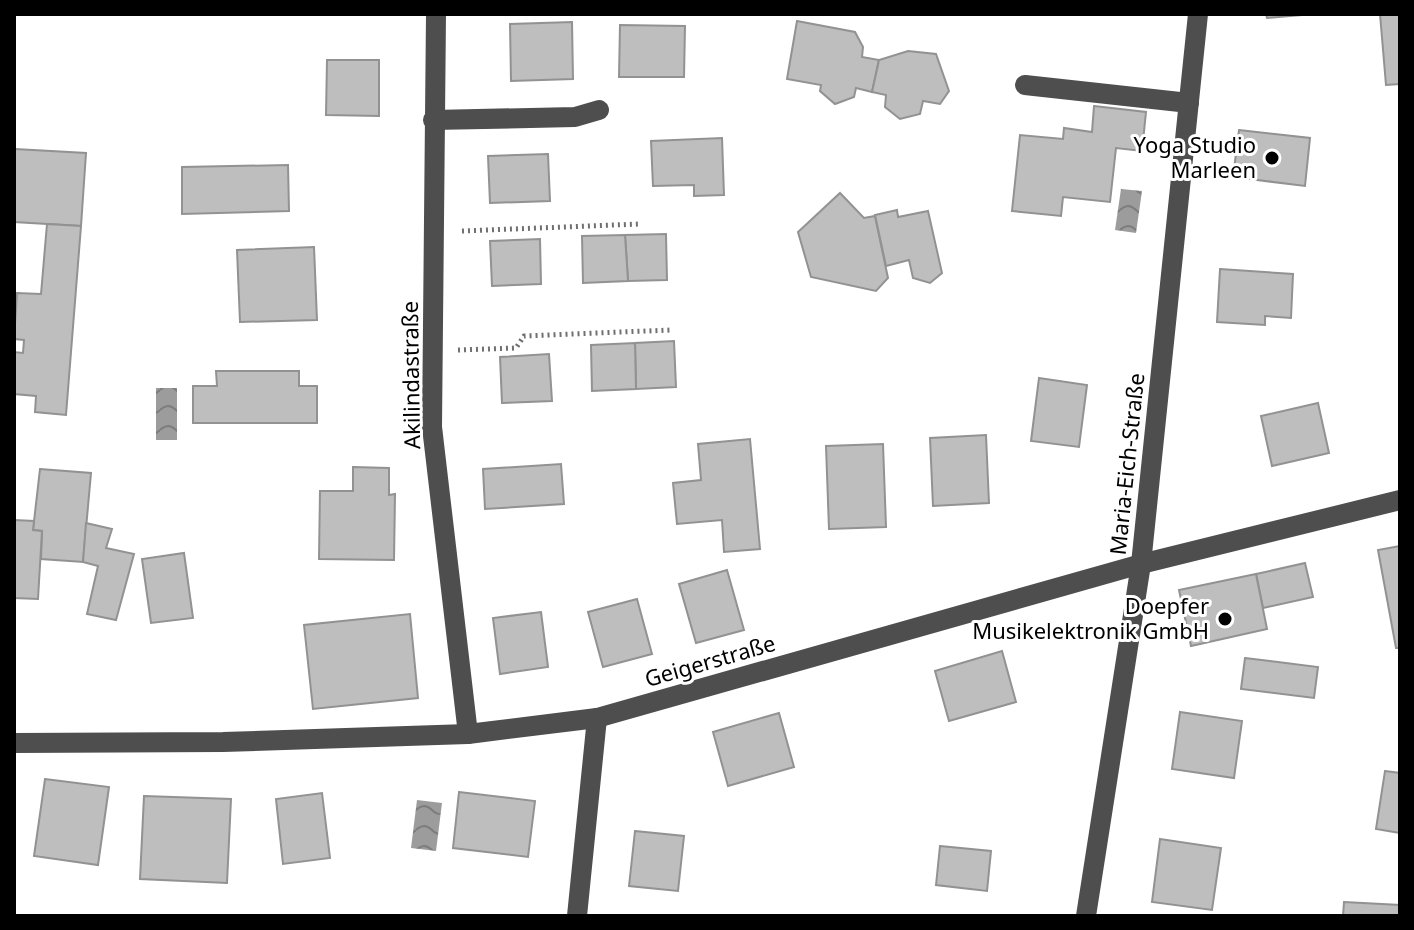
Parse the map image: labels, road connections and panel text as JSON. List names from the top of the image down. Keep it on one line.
{"streets":{"street":["Akilindastraße","Maria-Eich-Straße","Geigerstraße"]},"crossings":[["Akilindastraße","Geigerstraße"],["Maria-Eich-Straße","Geigerstraße"]],"places":["Yoga Studio Marleen","Doepfer Musikelektronik GmbH"]}
